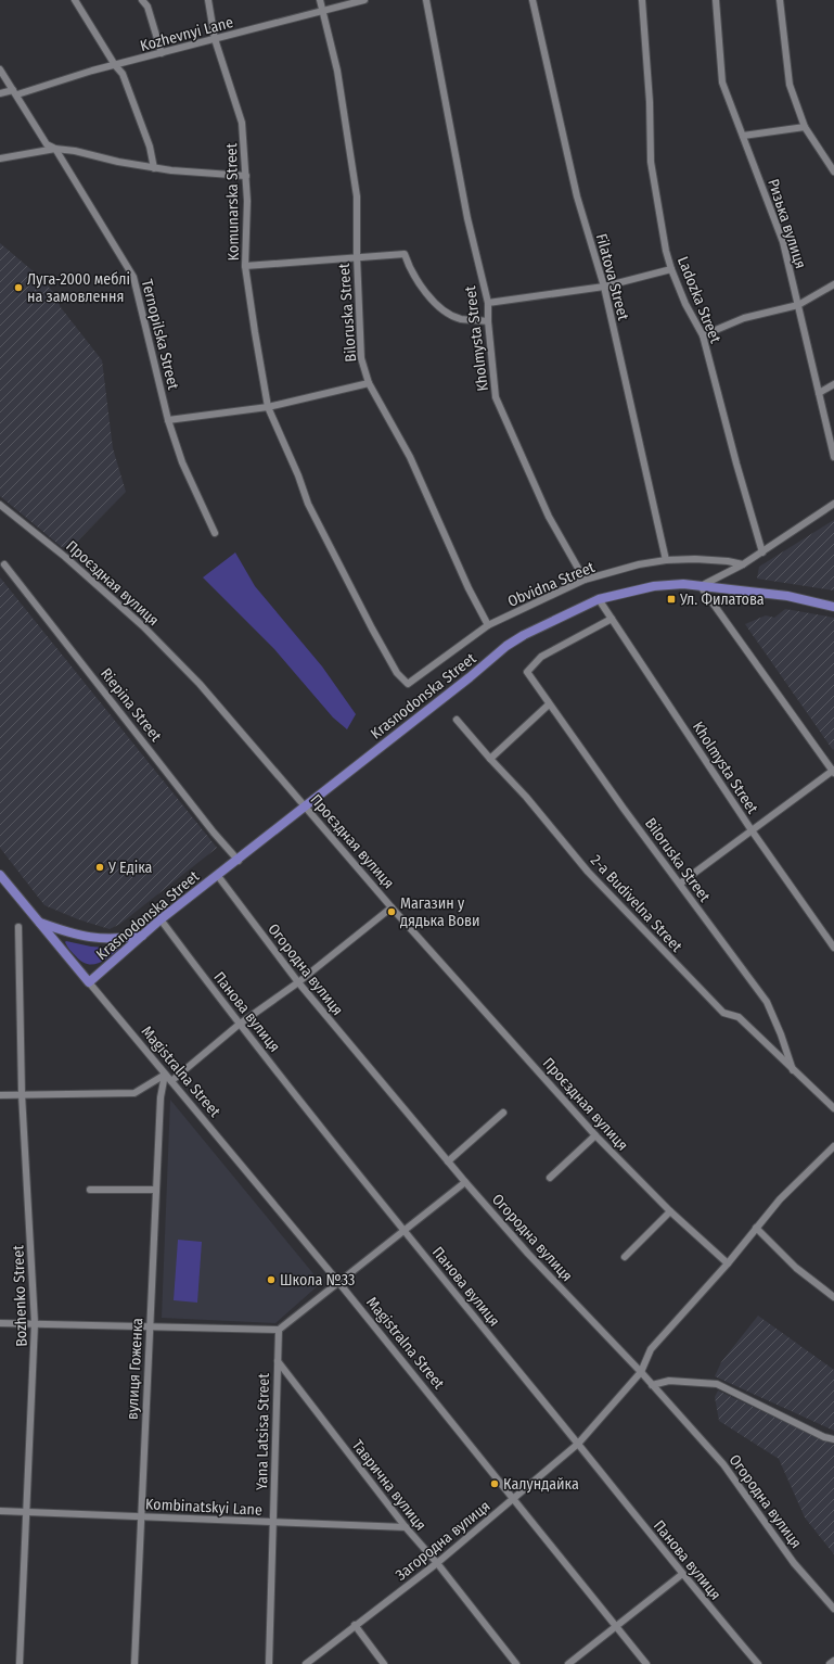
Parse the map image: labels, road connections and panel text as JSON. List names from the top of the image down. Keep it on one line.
{"streets":{"main road":["Krasnodonska Street","Magistralna Street"],"street":["Kozhevnyi Lane","Komunarska Street","Ризька вулиця","Filatova Street","Ladozka Street","Biloruska Street","Ternopilska Street","Kholmysta Street","Проєздная вулиця","Obvidna Street","Riepina Street","2-a Budivelna Street","Огородна вулиця","Панова вулиця","Bozhenko Street","вулиця Гоженка","Yana Latsisa Street","Таврична вулиця","Kombinatskyi Lane","Загородна вулиця"]},"crossings":[["Kozhevnyi Lane","Komunarska Street"],["Kozhevnyi Lane","Biloruska Street"],["Kozhevnyi Lane","Ternopilska Street"],["Komunarska Street","Obvidna Street"],["Filatova Street","Obvidna Street"],["Biloruska Street","Kholmysta Street"],["Biloruska Street","Obvidna Street"],["Biloruska Street","2-a Budivelna Street"],["Kholmysta Street","Obvidna Street"],["Kholmysta Street","Krasnodonska Street"],["Проєздная вулиця","Krasnodonska Street"],["Проєздная вулиця","Загородна вулиця"],["Krasnodonska Street","Riepina Street"],["Krasnodonska Street","Огородна вулиця"],["Krasnodonska Street","Панова вулиця"],["Krasnodonska Street","Magistralna Street"],["Огородна вулиця","Загородна вулиця"],["Панова вулиця","Загородна вулиця"],["Magistralna Street","вулиця Гоженка"],["Magistralna Street","Загородна вулиця"],["Bozhenko Street","Kombinatskyi Lane"],["вулиця Гоженка","Kombinatskyi Lane"],["Yana Latsisa Street","Таврична вулиця"],["Yana Latsisa Street","Kombinatskyi Lane"],["Таврична вулиця","Kombinatskyi Lane"],["Таврична вулиця","Загородна вулиця"]],"places":{"other":["Луга-2000 меблі на замовлення","У Едіка","Магазин у дядька Вови","Школа №33","Калундайка"],"transit":["Ул. Филатова"]}}
